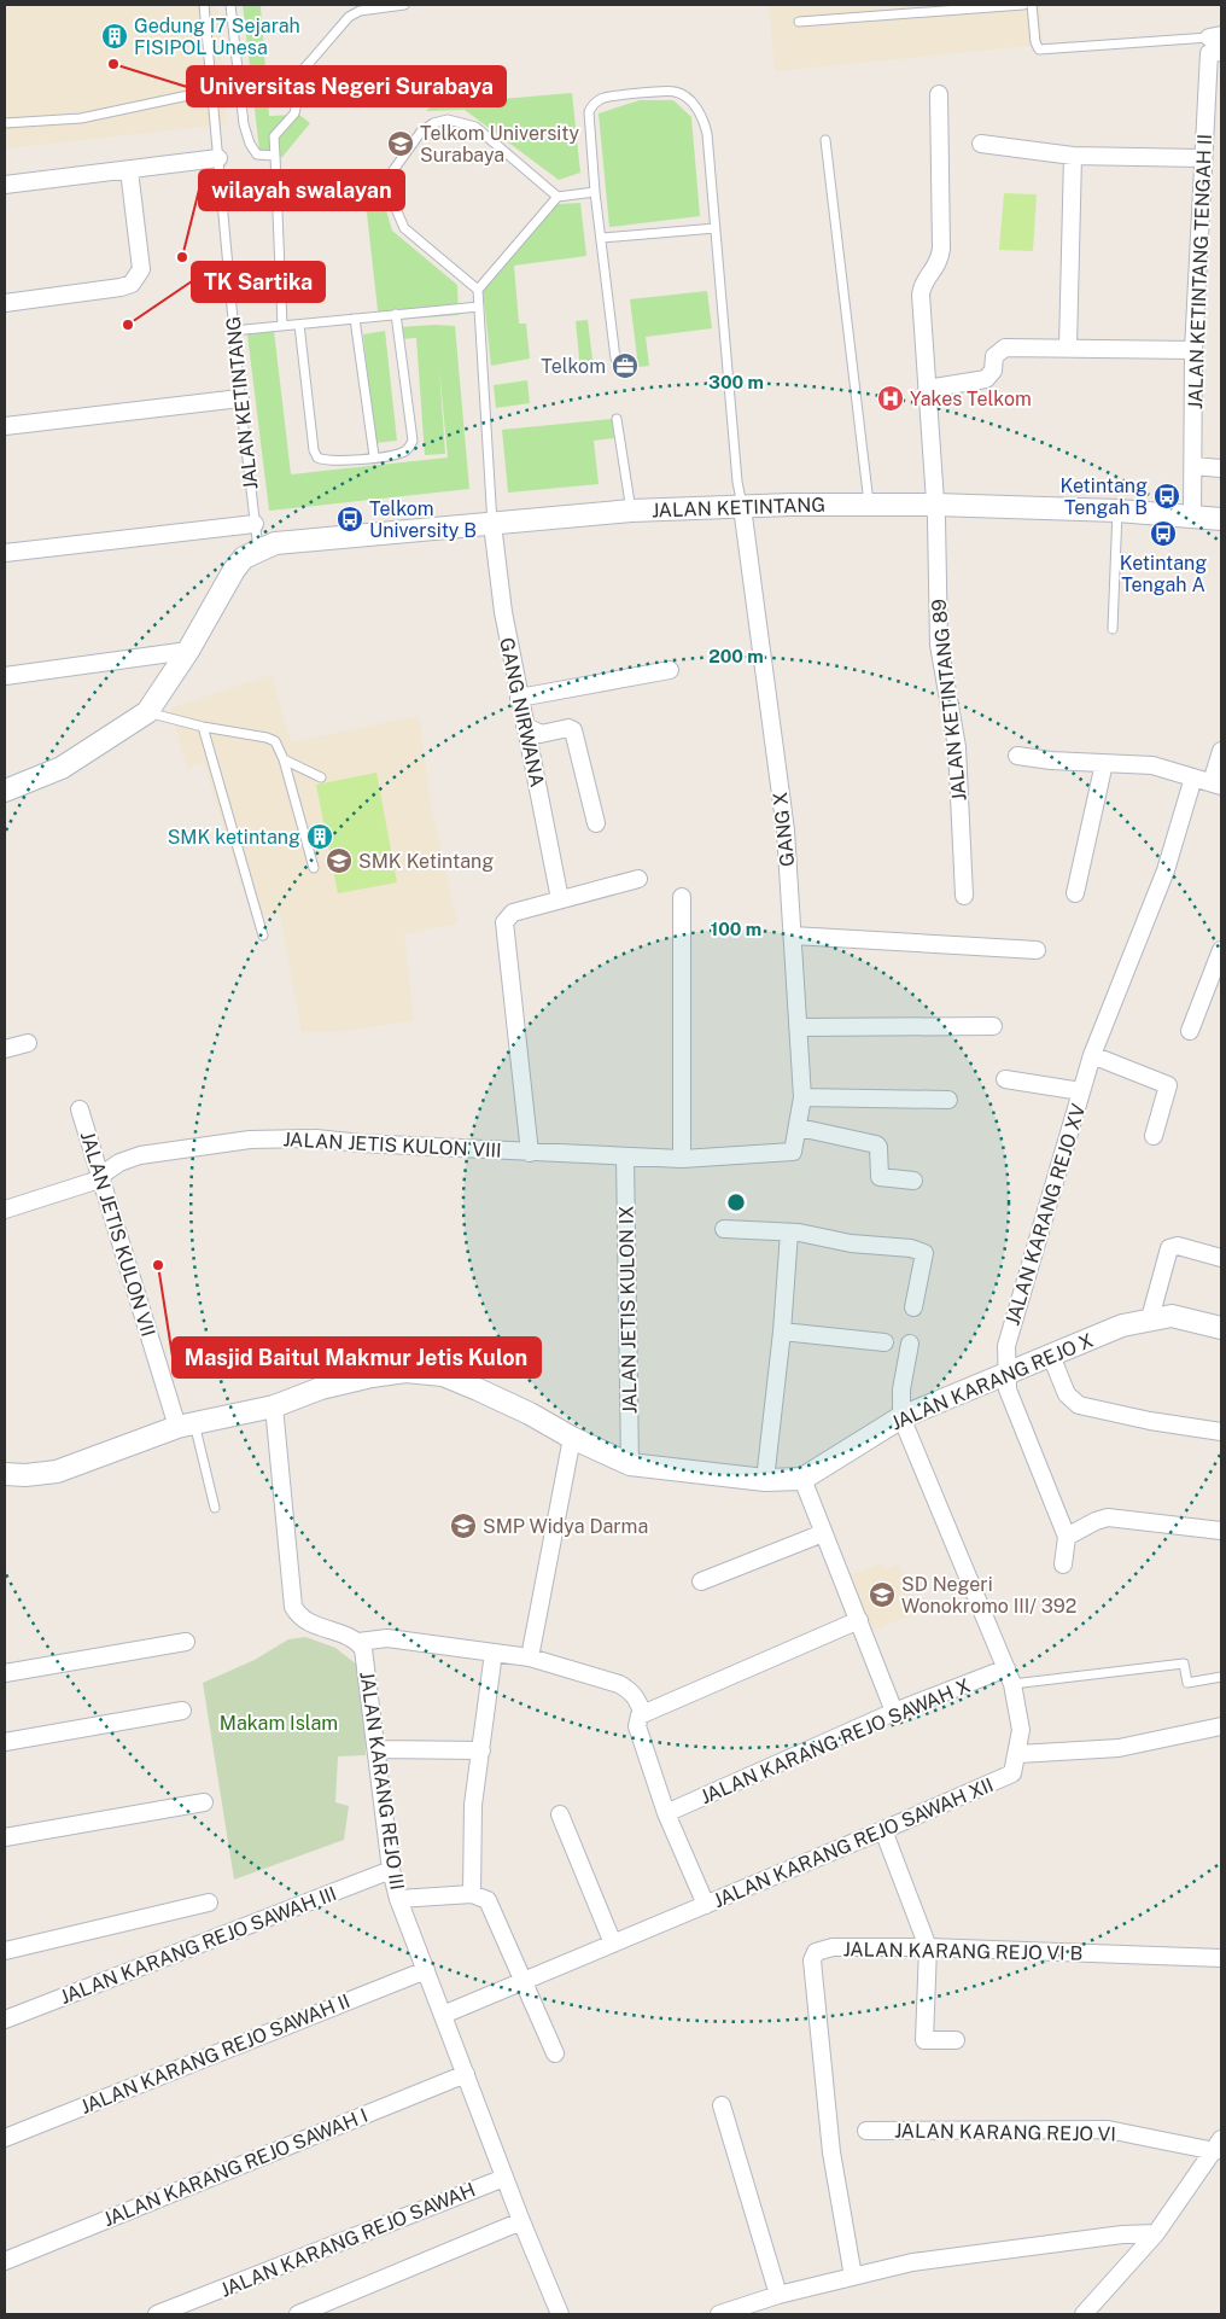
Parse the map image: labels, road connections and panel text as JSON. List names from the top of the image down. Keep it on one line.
{"streets":{"street":["JALAN KETINTANG TENGAH II","JALAN KETINTANG","JALAN KETINTANG 89","GANG NIRWANA","GANG X","JALAN JETIS KULON VIII","JALAN KARANG REJO XV","JALAN JETIS KULON VII","JALAN JETIS KULON IX","JALAN KARANG REJO X","JALAN KARANG REJO SAWAH X","JALAN KARANG REJO III","JALAN KARANG REJO SAWAH XII","JALAN KARANG REJO SAWAH III","JALAN KARANG REJO VI B","JALAN KARANG REJO SAWAH II","JALAN KARANG REJO VI","JALAN KARANG REJO SAWAH I","JALAN KARANG REJO SAWAH"]},"crossings":[["JALAN KETINTANG TENGAH II","JALAN KETINTANG"],["JALAN KETINTANG","JALAN KETINTANG 89"],["JALAN KETINTANG","GANG NIRWANA"],["JALAN KETINTANG","GANG X"],["GANG X","JALAN JETIS KULON VIII"],["JALAN JETIS KULON VIII","JALAN JETIS KULON VII"],["JALAN JETIS KULON VIII","JALAN JETIS KULON IX"],["JALAN KARANG REJO XV","JALAN KARANG REJO X"],["JALAN KARANG REJO X","JALAN KARANG REJO SAWAH XII"],["JALAN KARANG REJO SAWAH X","JALAN KARANG REJO SAWAH XII"],["JALAN KARANG REJO III","JALAN KARANG REJO SAWAH XII"],["JALAN KARANG REJO III","JALAN KARANG REJO SAWAH III"],["JALAN KARANG REJO III","JALAN KARANG REJO SAWAH II"],["JALAN KARANG REJO III","JALAN KARANG REJO SAWAH I"],["JALAN KARANG REJO III","JALAN KARANG REJO SAWAH"]],"parks":["Makam Islam"],"places":{"building":["Gedung I7 Sejarah FISIPOL Unesa","SMK ketintang"],"other":["Universitas Negeri Surabaya","wilayah swalayan","TK Sartika","Masjid Baitul Makmur Jetis Kulon"],"school or university":["Telkom University Surabaya","SMK Ketintang","SMP Widya Darma","SD Negeri Wonokromo III/ 392"],"office":["Telkom"],"hospital":["Yakes Telkom"],"bus stop":["Ketintang Tengah B","Telkom University B","Ketintang Tengah A"]},"rings":["300 m","200 m","100 m"]}
